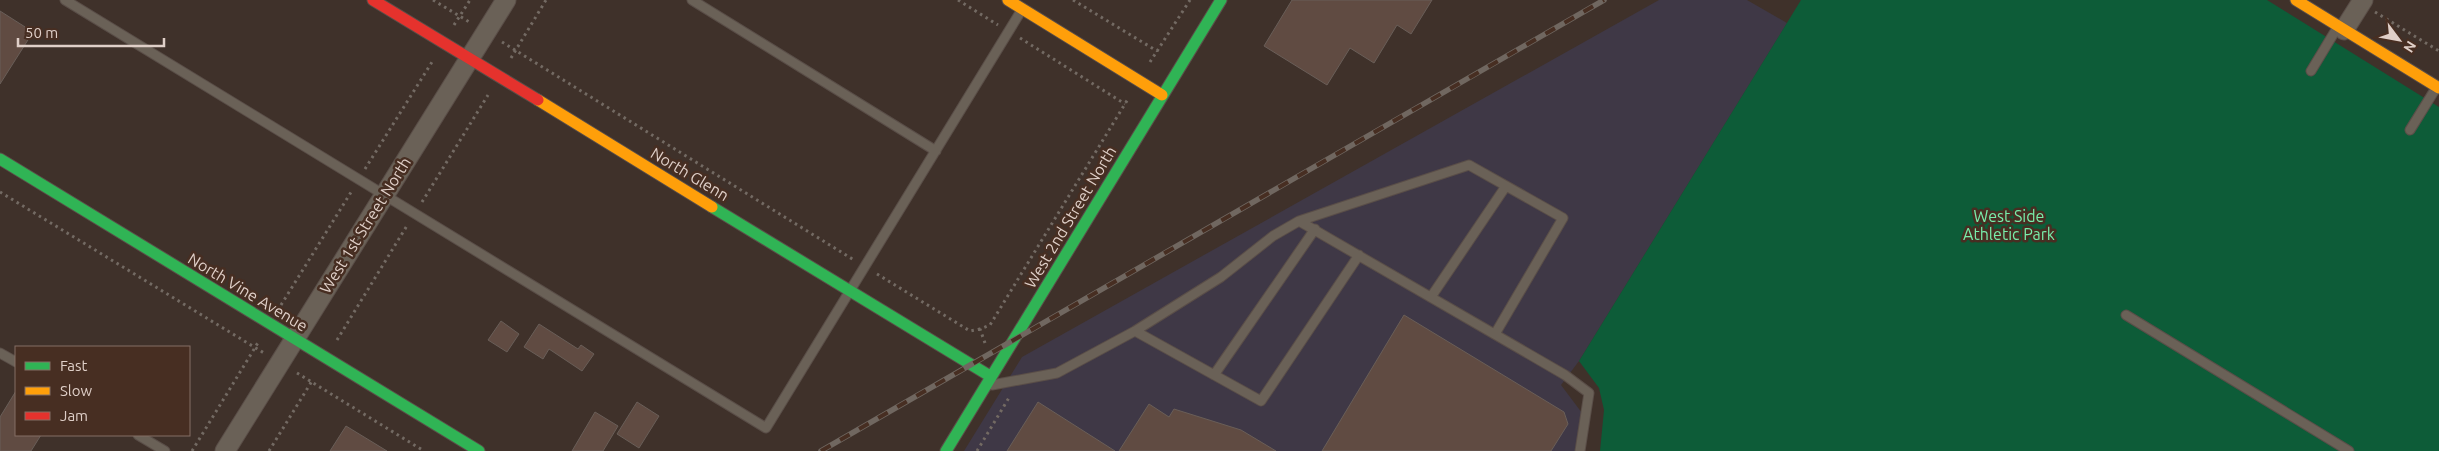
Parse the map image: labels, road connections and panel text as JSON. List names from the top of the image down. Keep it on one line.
{"streets":{"street":["North Glenn","West 2nd Street North","West 1st Street North","North Vine Avenue"]},"crossings":[["North Glenn","West 2nd Street North"],["North Glenn","West 1st Street North"],["West 1st Street North","North Vine Avenue"]],"parks":["West Side Athletic Park"],"legend":["Fast","Slow","Jam"],"scale_bar":"50 m","north":"bottom right"}
